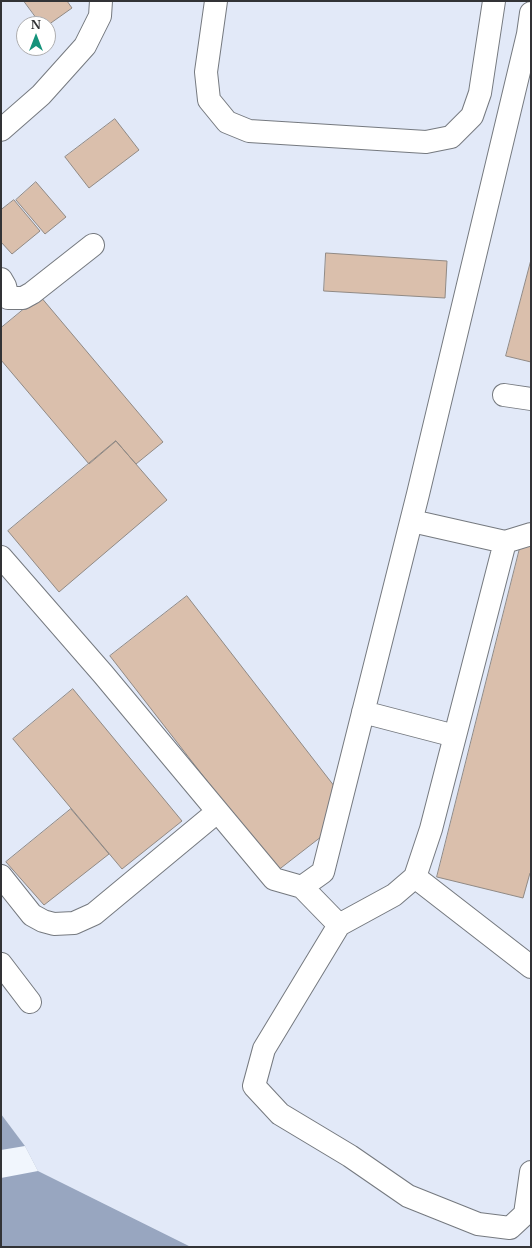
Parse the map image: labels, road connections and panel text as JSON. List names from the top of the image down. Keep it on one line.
{"north":"top"}
